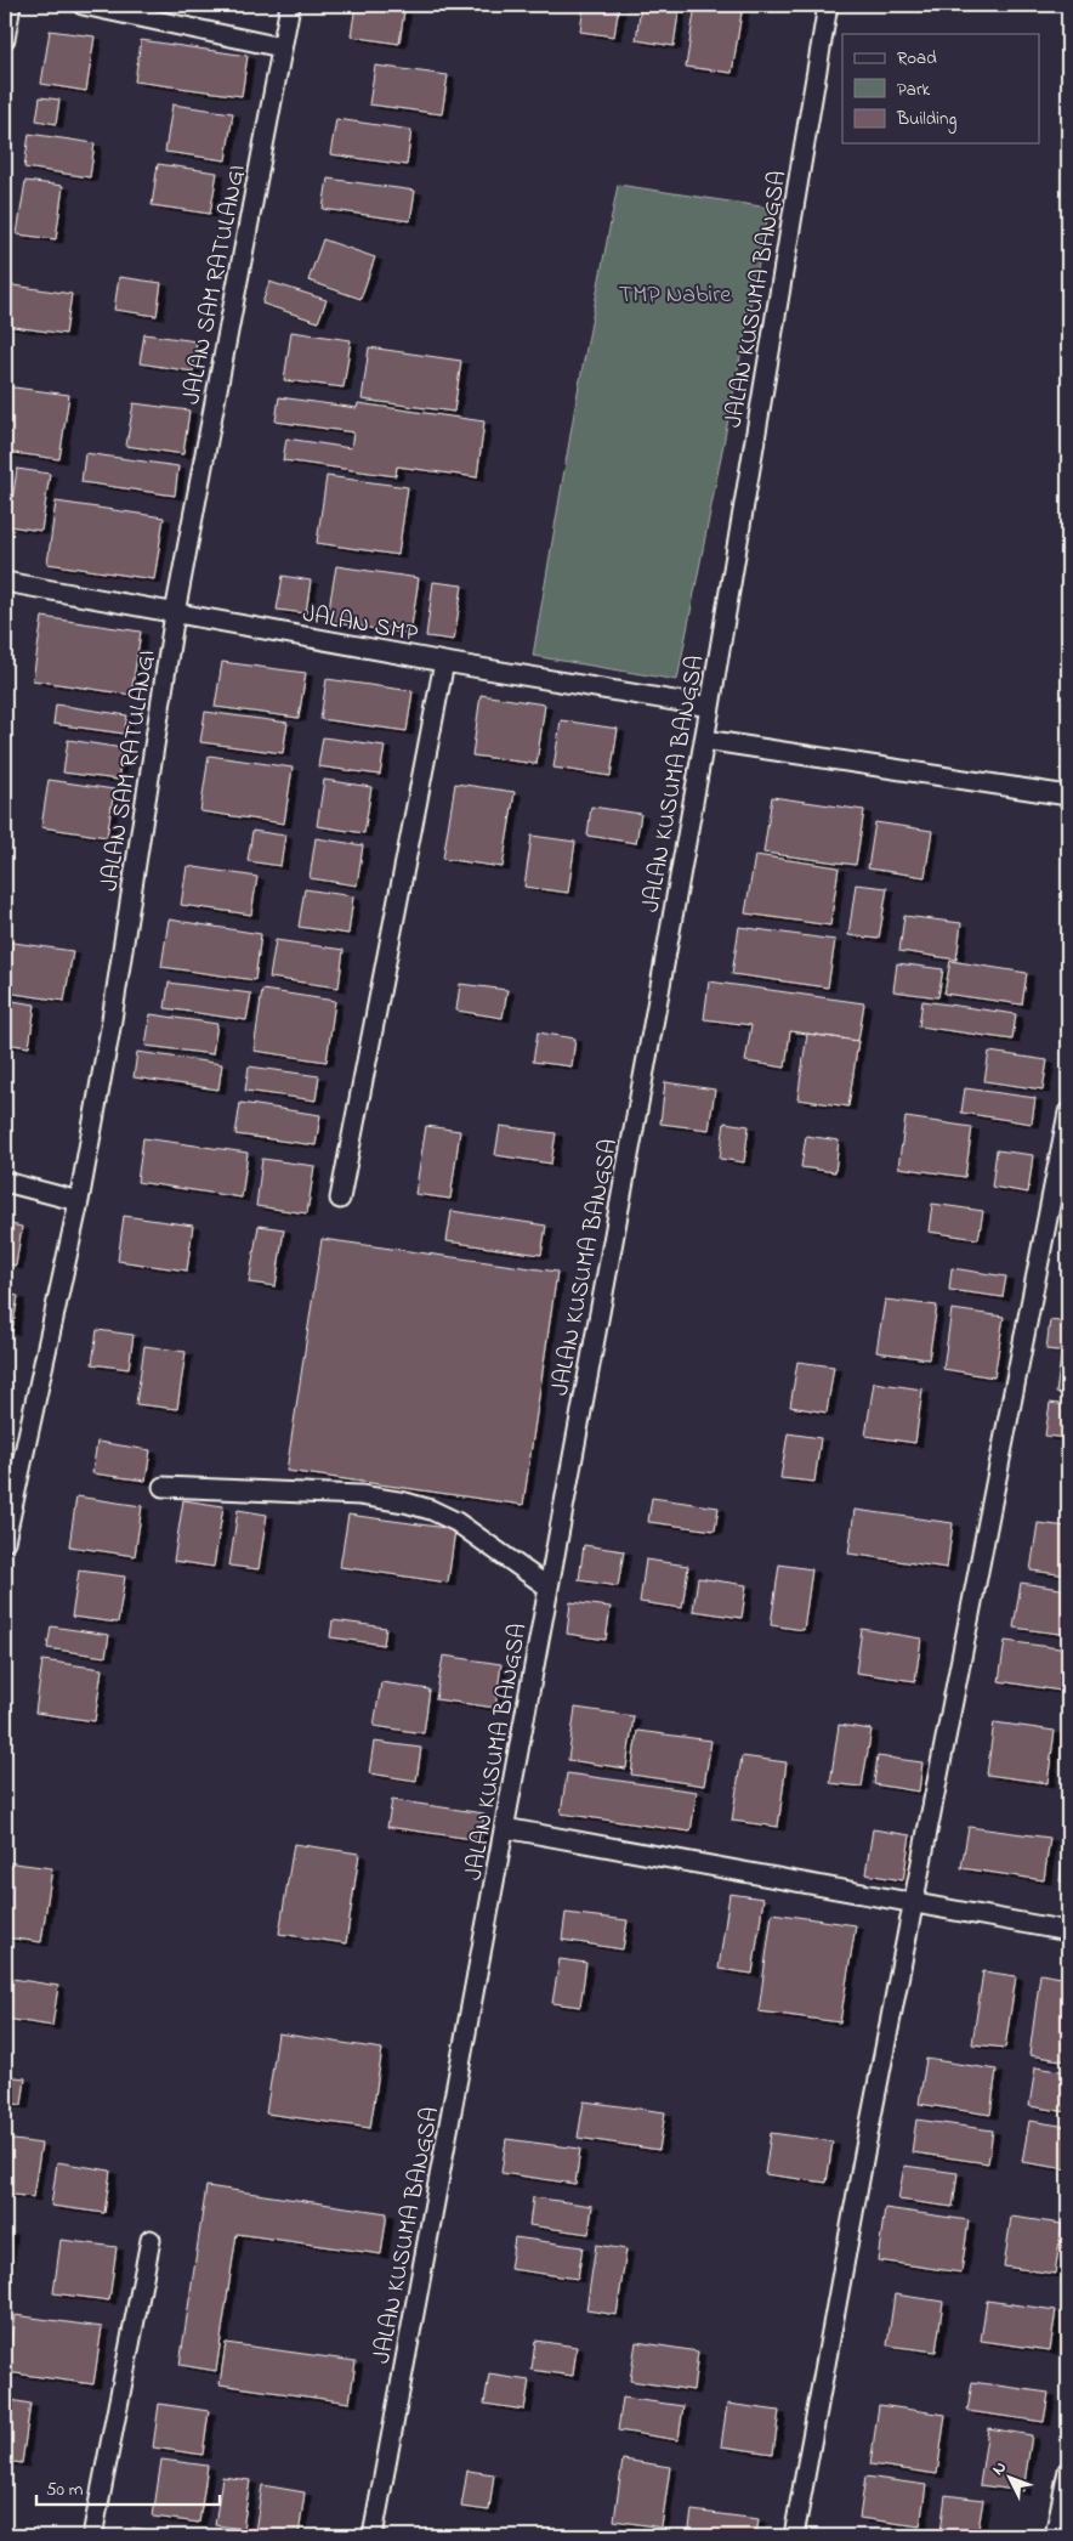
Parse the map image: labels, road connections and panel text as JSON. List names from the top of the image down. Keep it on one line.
{"streets":{"street":["JALAN SAM RATULANGI","JALAN KUSUMA BANGSA","JALAN SMP"]},"crossings":[["JALAN SAM RATULANGI","JALAN SMP"],["JALAN KUSUMA BANGSA","JALAN SMP"]],"parks":["TMP Nabire"],"legend":["Road","Park","Building"],"scale_bar":"50 m","north":"top left"}
